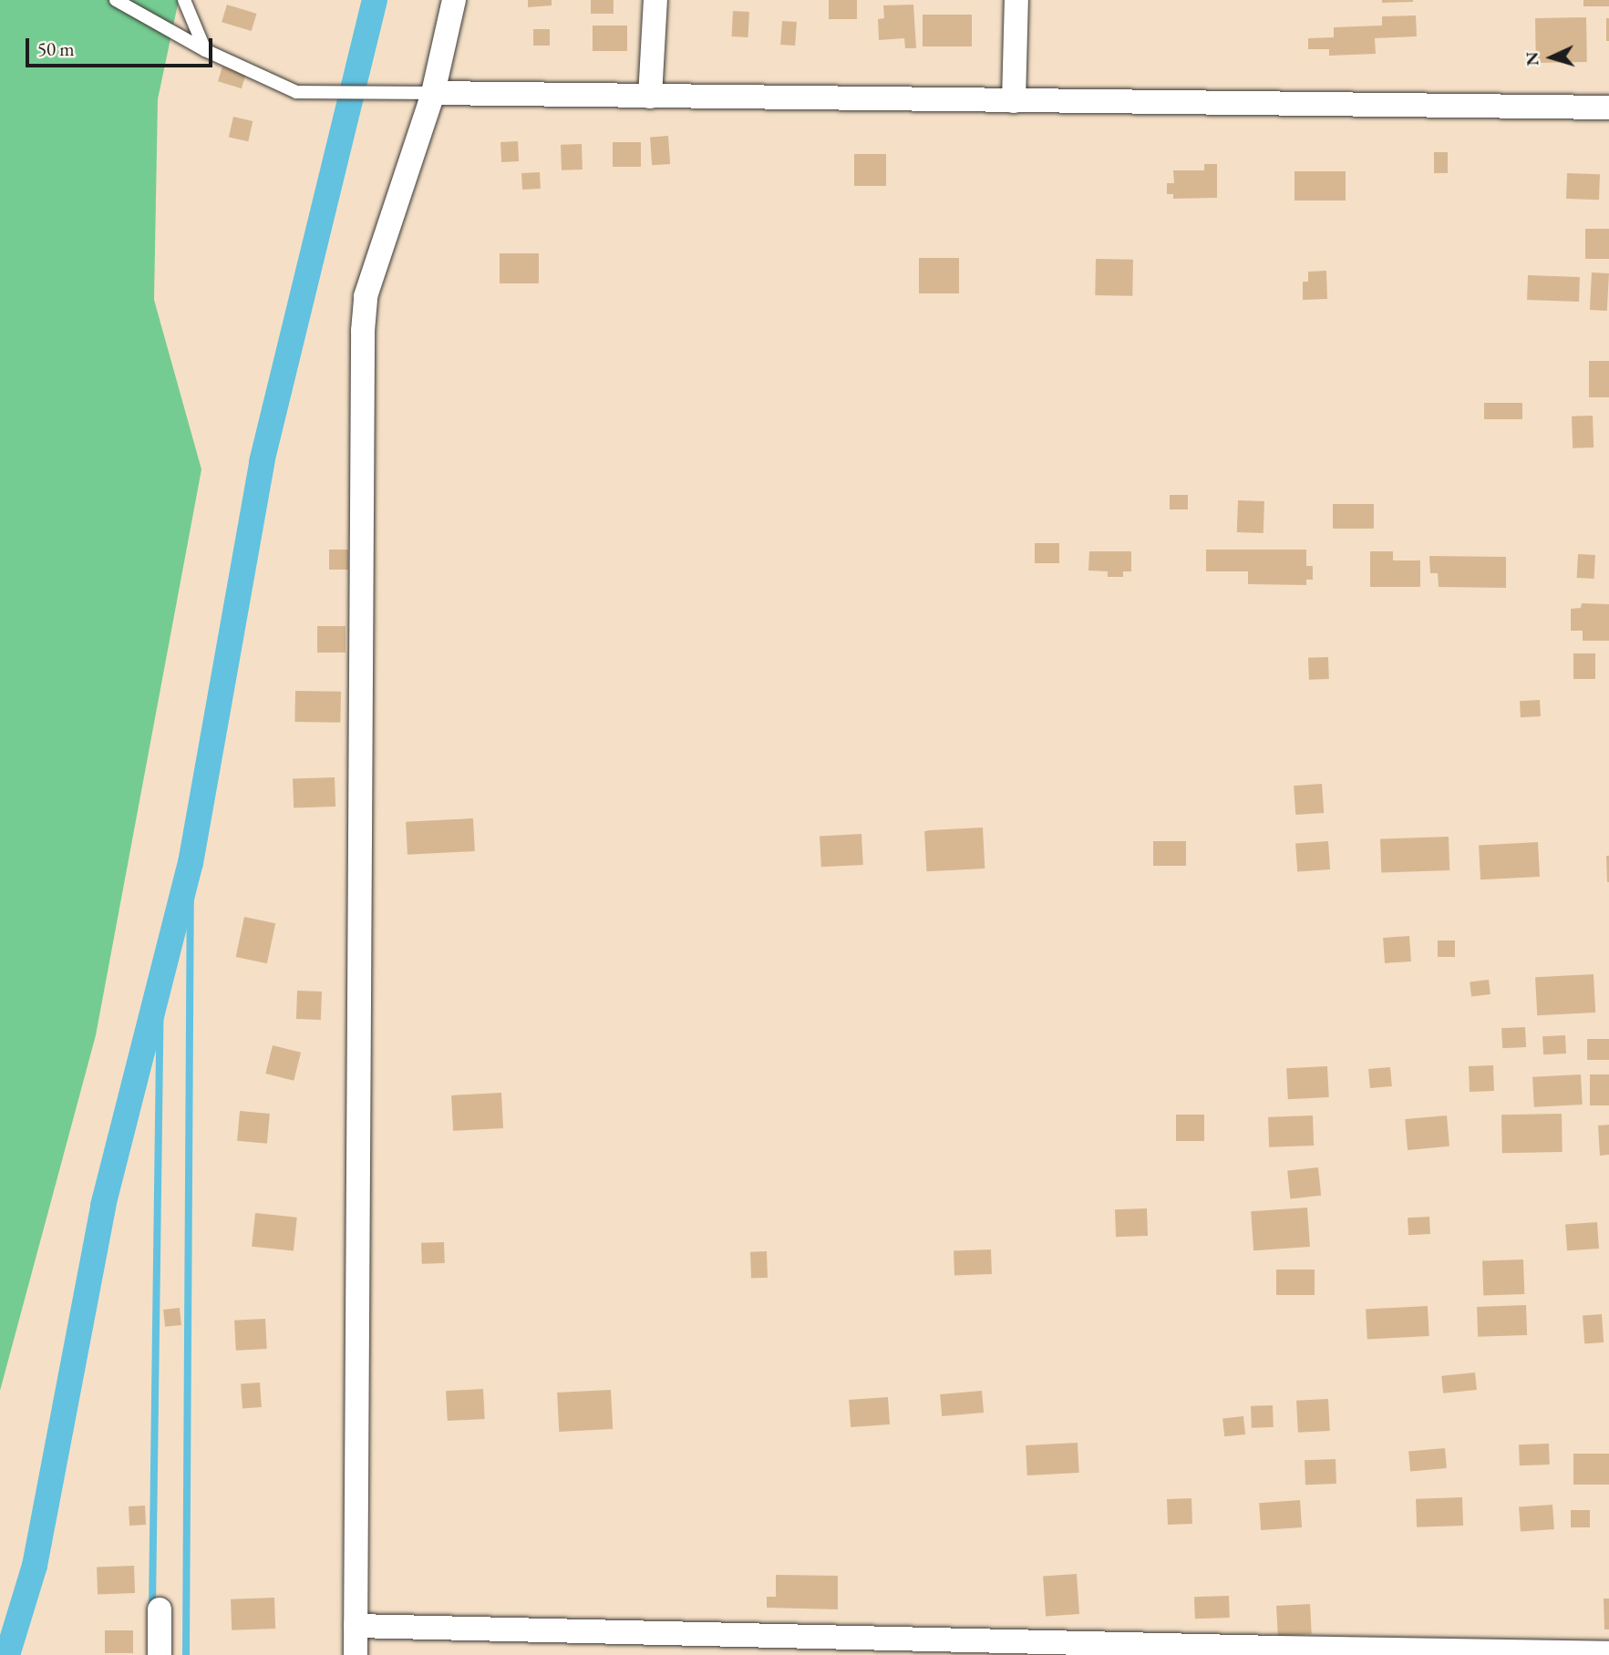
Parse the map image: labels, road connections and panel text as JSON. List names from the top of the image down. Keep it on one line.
{"scale_bar":"50 m","north":"left"}
